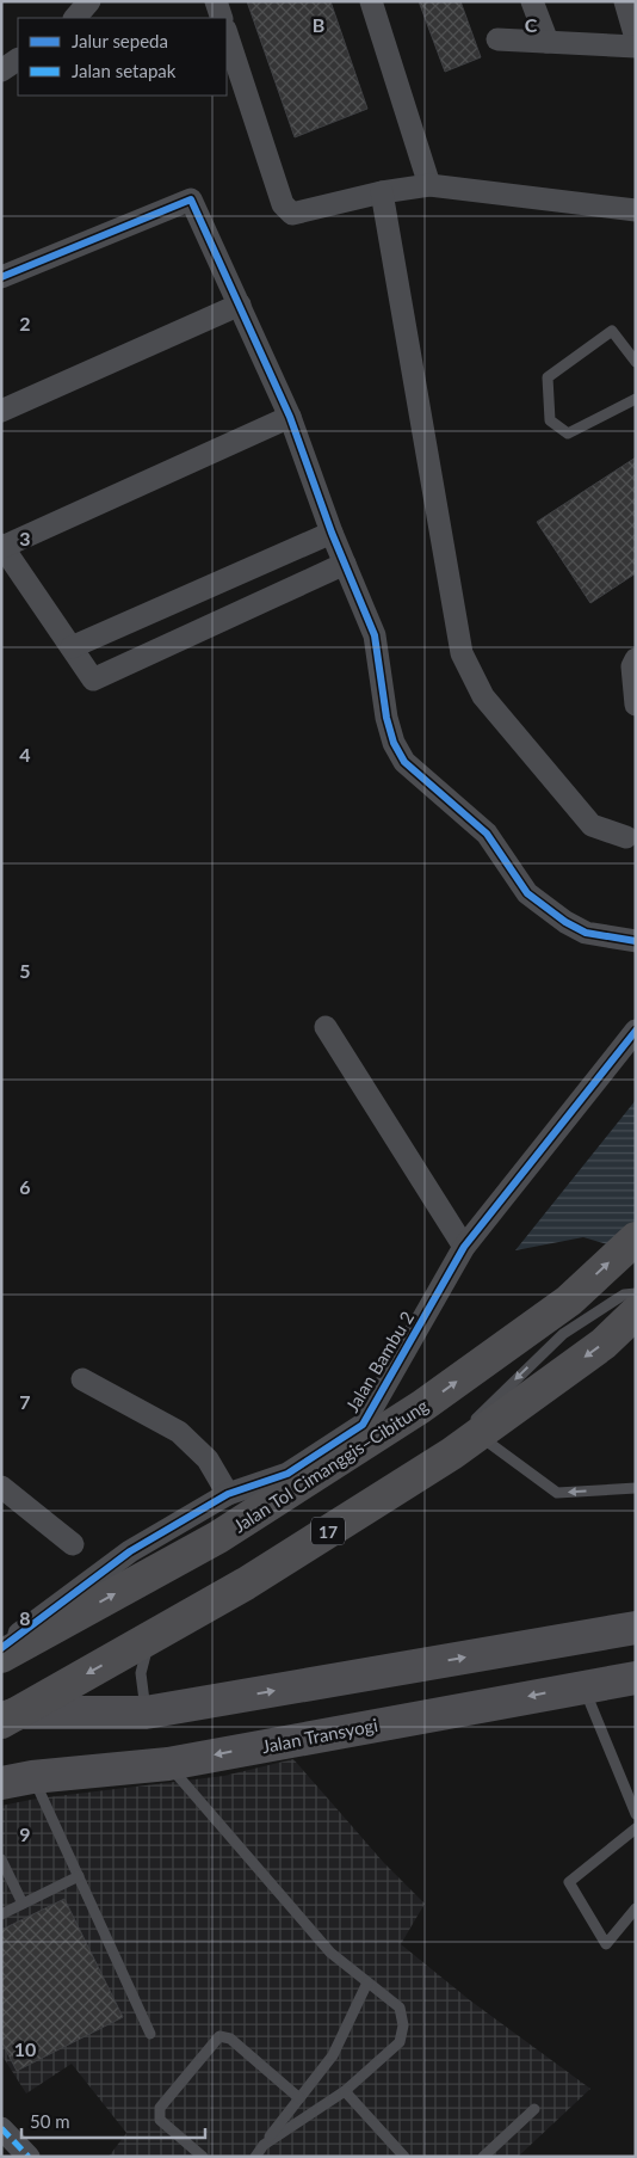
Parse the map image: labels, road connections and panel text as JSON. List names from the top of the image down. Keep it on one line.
{"streets":{"highway":["Jalan Tol Cimanggis–Cibitung","17","Jalan Transyogi"],"street":["Jalan Bambu 2"]},"legend":["Jalur sepeda","Jalan setapak"],"scale_bar":"50 m","grid":{"columns":["B","C"],"rows":["2","3","4","5","6","7","8","9","10"]}}
